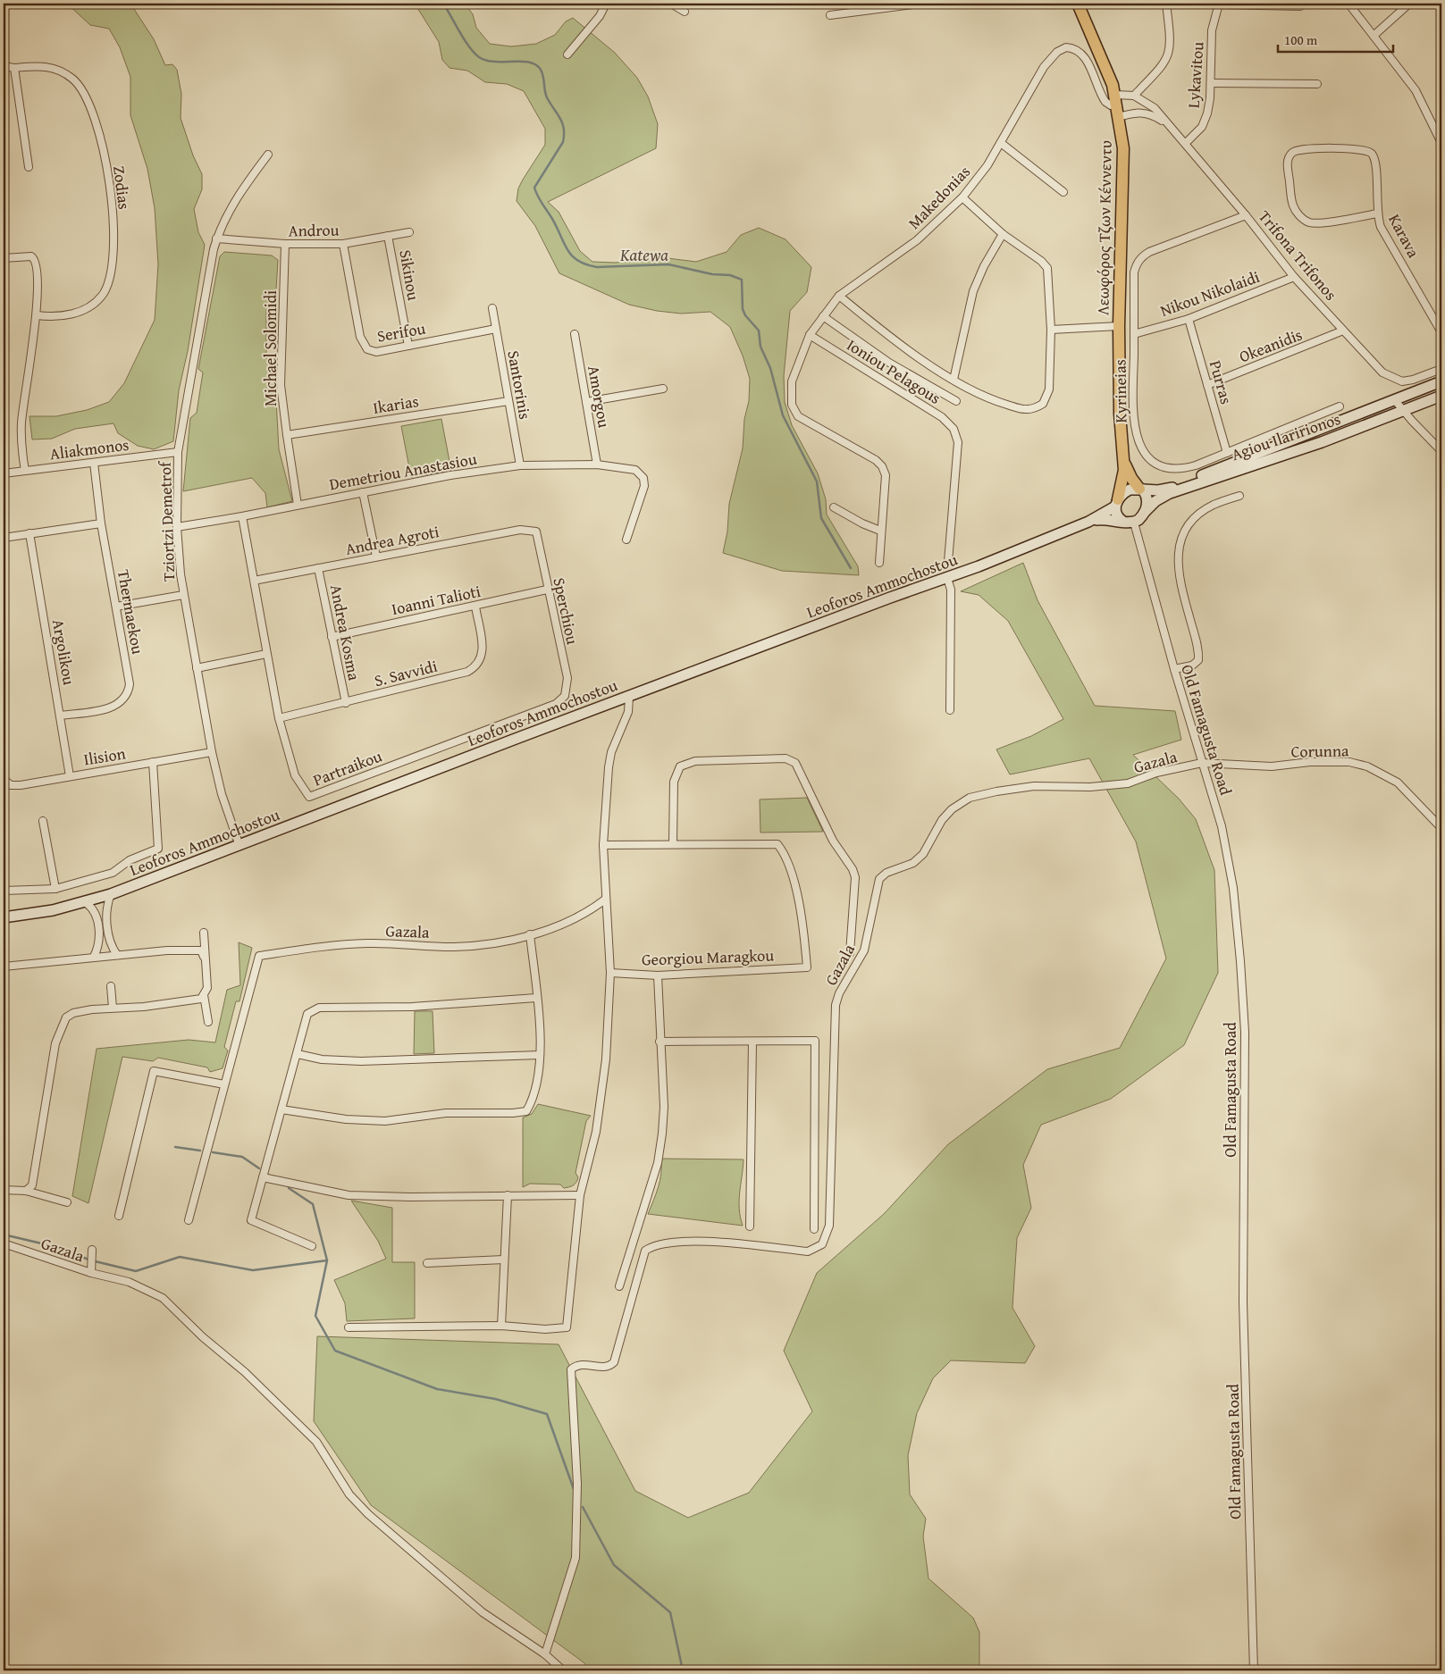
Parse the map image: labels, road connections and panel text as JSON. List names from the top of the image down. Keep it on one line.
{"streets":{"main road":["Λεωφόρος Τζων Κέννεντυ","Agiou Ilaririonos","Leoforos Ammochostou"],"street":["Lykavitou","Zodias","Makedonias","Androu","Karava","Trifona Trifonos","Sikinou","Nikou Nikolaidi","Serifou","Okeanidis","Michael Solomidi","Ioniou Pelagous","Purras","Santorinis","Kyrineias","Amorgou","Ikarias","Aliakmonos","Demetriou Anastasiou","Tziortzi Demetrof","Andrea Agroti","Ioanni Talioti","Sperchiou","Thermaekou","Andrea Kosma","Argolikou","S. Savvidi","Old Famagusta Road","Corunna","Ilision","Gazala","Partraikou","Georgiou Maragkou"]},"crossings":[["Lykavitou","Trifona Trifonos"],["Makedonias","Λεωφόρος Τζων Κέννεντυ"],["Makedonias","Ioniou Pelagous"],["Λεωφόρος Τζων Κέννεντυ","Trifona Trifonos"],["Λεωφόρος Τζων Κέννεντυ","Agiou Ilaririonos"],["Λεωφόρος Τζων Κέννεντυ","Leoforos Ammochostou"],["Λεωφόρος Τζων Κέννεντυ","Old Famagusta Road"],["Androu","Sikinou"],["Androu","Serifou"],["Androu","Michael Solomidi"],["Androu","Tziortzi Demetrof"],["Trifona Trifonos","Nikou Nikolaidi"],["Trifona Trifonos","Okeanidis"],["Trifona Trifonos","Kyrineias"],["Sikinou","Serifou"],["Nikou Nikolaidi","Purras"],["Nikou Nikolaidi","Kyrineias"],["Serifou","Santorinis"],["Okeanidis","Purras"],["Michael Solomidi","Ikarias"],["Michael Solomidi","Demetriou Anastasiou"],["Purras","Kyrineias"],["Santorinis","Ikarias"],["Santorinis","Demetriou Anastasiou"],["Amorgou","Demetriou Anastasiou"],["Agiou Ilaririonos","Leoforos Ammochostou"],["Agiou Ilaririonos","Old Famagusta Road"],["Aliakmonos","Tziortzi Demetrof"],["Aliakmonos","Thermaekou"],["Demetriou Anastasiou","Tziortzi Demetrof"],["Demetriou Anastasiou","Partraikou"],["Tziortzi Demetrof","Leoforos Ammochostou"],["Tziortzi Demetrof","Ilision"],["Andrea Agroti","Sperchiou"],["Andrea Agroti","Andrea Kosma"],["Andrea Agroti","Partraikou"],["Leoforos Ammochostou","Old Famagusta Road"],["Ioanni Talioti","Sperchiou"],["Ioanni Talioti","Andrea Kosma"],["Ioanni Talioti","S. Savvidi"],["Sperchiou","Partraikou"],["Thermaekou","Argolikou"],["Andrea Kosma","S. Savvidi"],["Argolikou","Ilision"],["S. Savvidi","Partraikou"],["Old Famagusta Road","Corunna"],["Old Famagusta Road","Gazala"],["Corunna","Gazala"]],"water":["Katewa"],"scale_bar":"100 m"}
